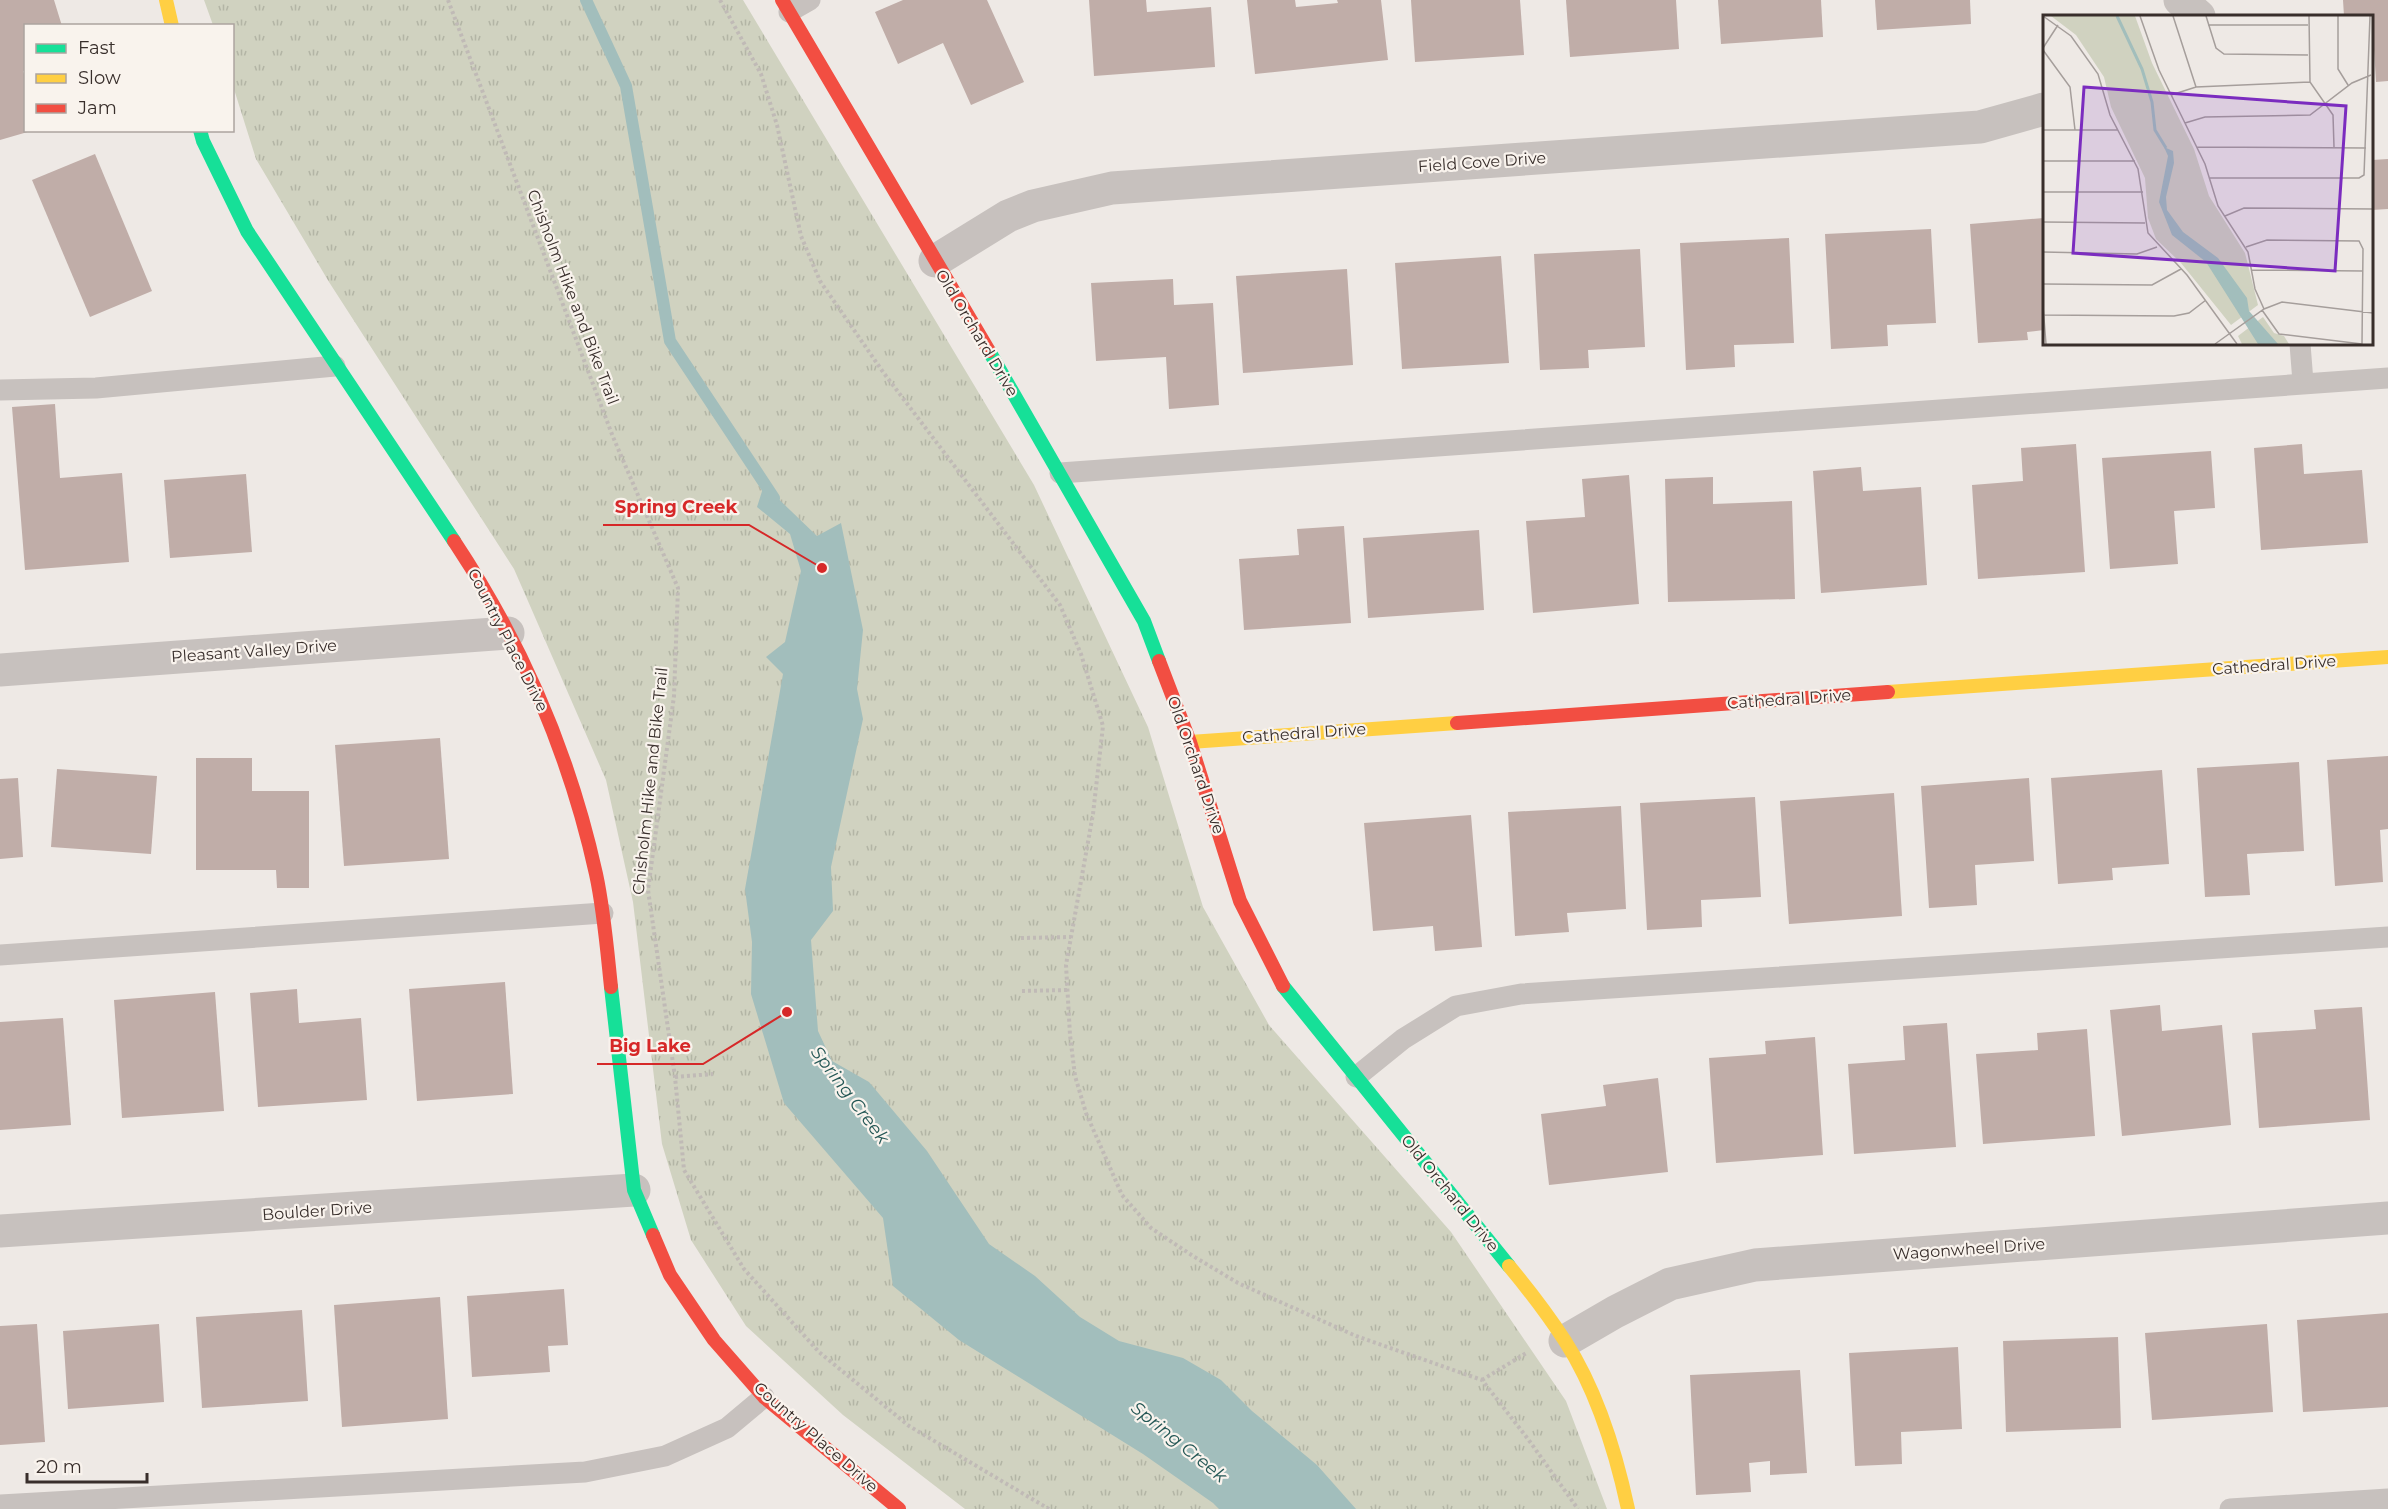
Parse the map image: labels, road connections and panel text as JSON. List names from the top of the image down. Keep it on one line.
{"streets":{"street":["Field Cove Drive","Old Orchard Drive","Country Place Drive","Pleasant Valley Drive","Cathedral Drive","Boulder Drive","Wagonwheel Drive"],"path":["Chisholm Hike and Bike Trail"]},"crossings":[["Field Cove Drive","Old Orchard Drive"],["Old Orchard Drive","Cathedral Drive"],["Old Orchard Drive","Wagonwheel Drive"],["Country Place Drive","Pleasant Valley Drive"],["Country Place Drive","Boulder Drive"]],"water":["Spring Creek"],"places":["Spring Creek","Big Lake"],"legend":["Fast","Slow","Jam"],"scale_bar":"20 m"}
